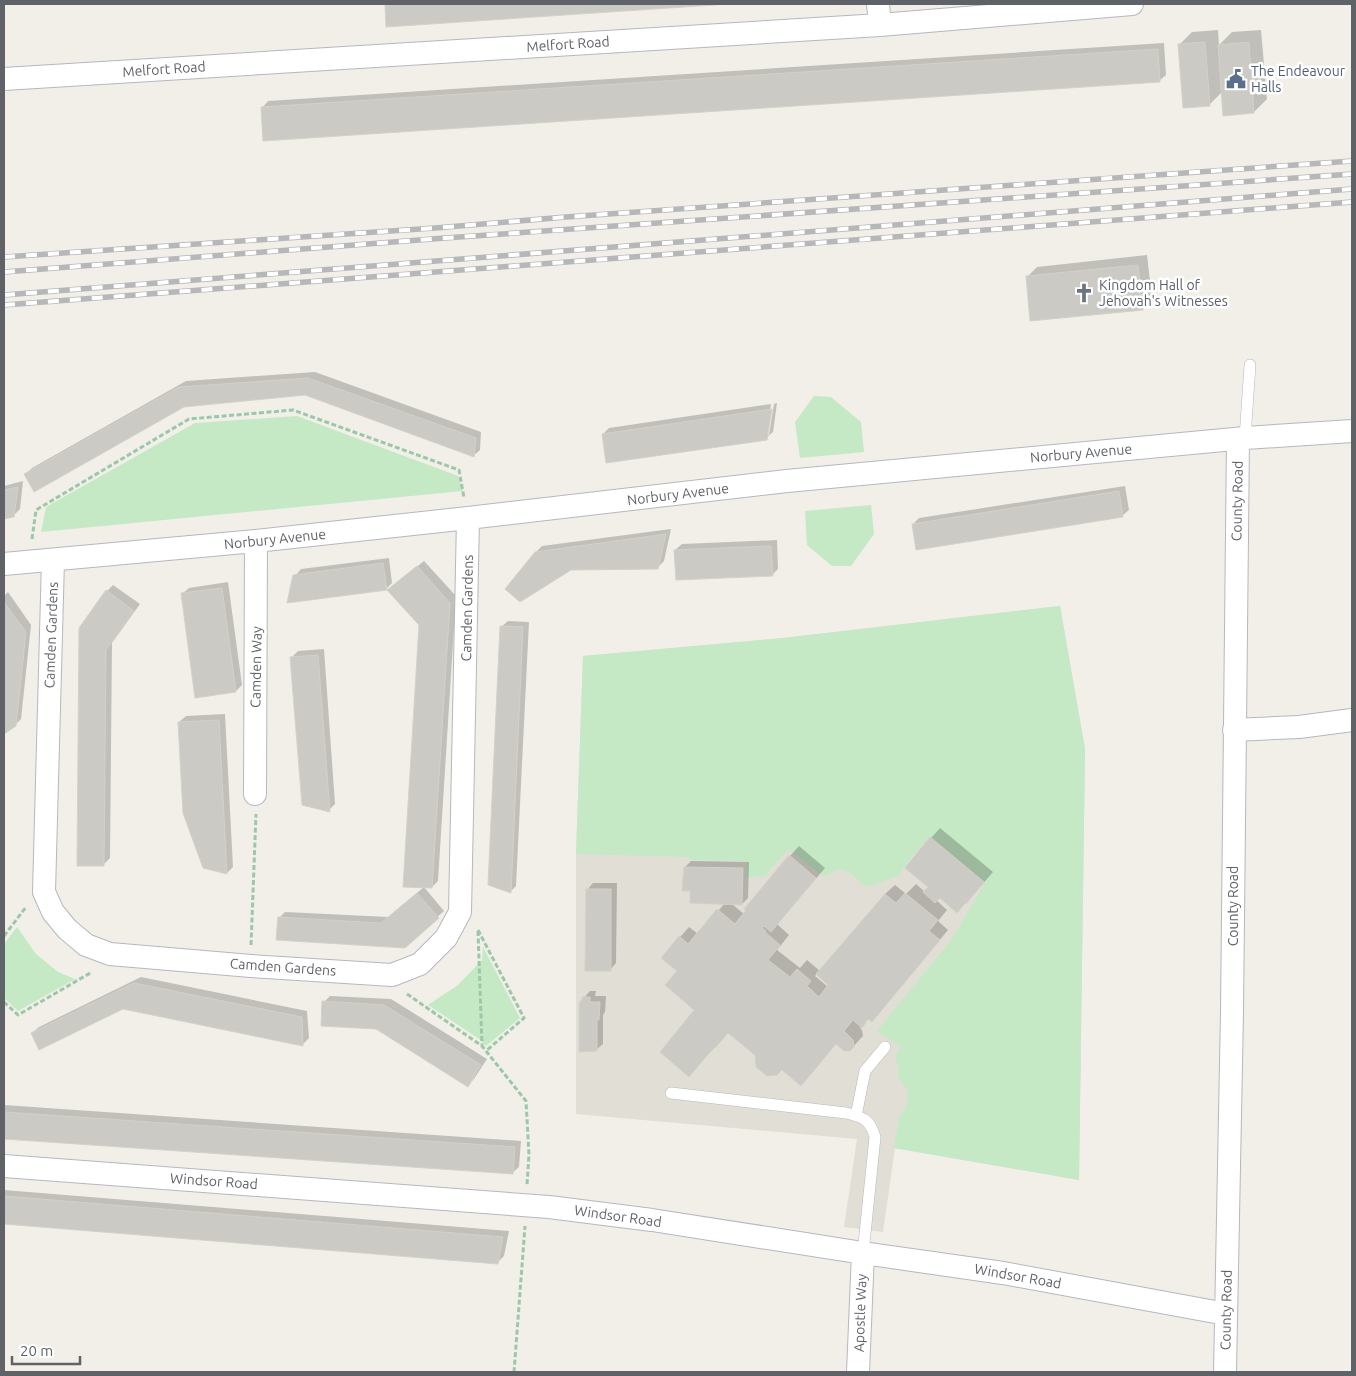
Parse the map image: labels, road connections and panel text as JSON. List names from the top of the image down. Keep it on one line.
{"streets":{"street":["Melfort Road","Norbury Avenue","County Road","Camden Gardens","Camden Way","Windsor Road","Apostle Way"]},"crossings":[["Norbury Avenue","County Road"],["Norbury Avenue","Camden Gardens"],["Norbury Avenue","Camden Way"],["County Road","Windsor Road"],["Windsor Road","Apostle Way"]],"places":{"public building":["The Endeavour Halls"],"church":["Kingdom Hall of Jehovah's Witnesses"]},"scale_bar":"20 m"}
